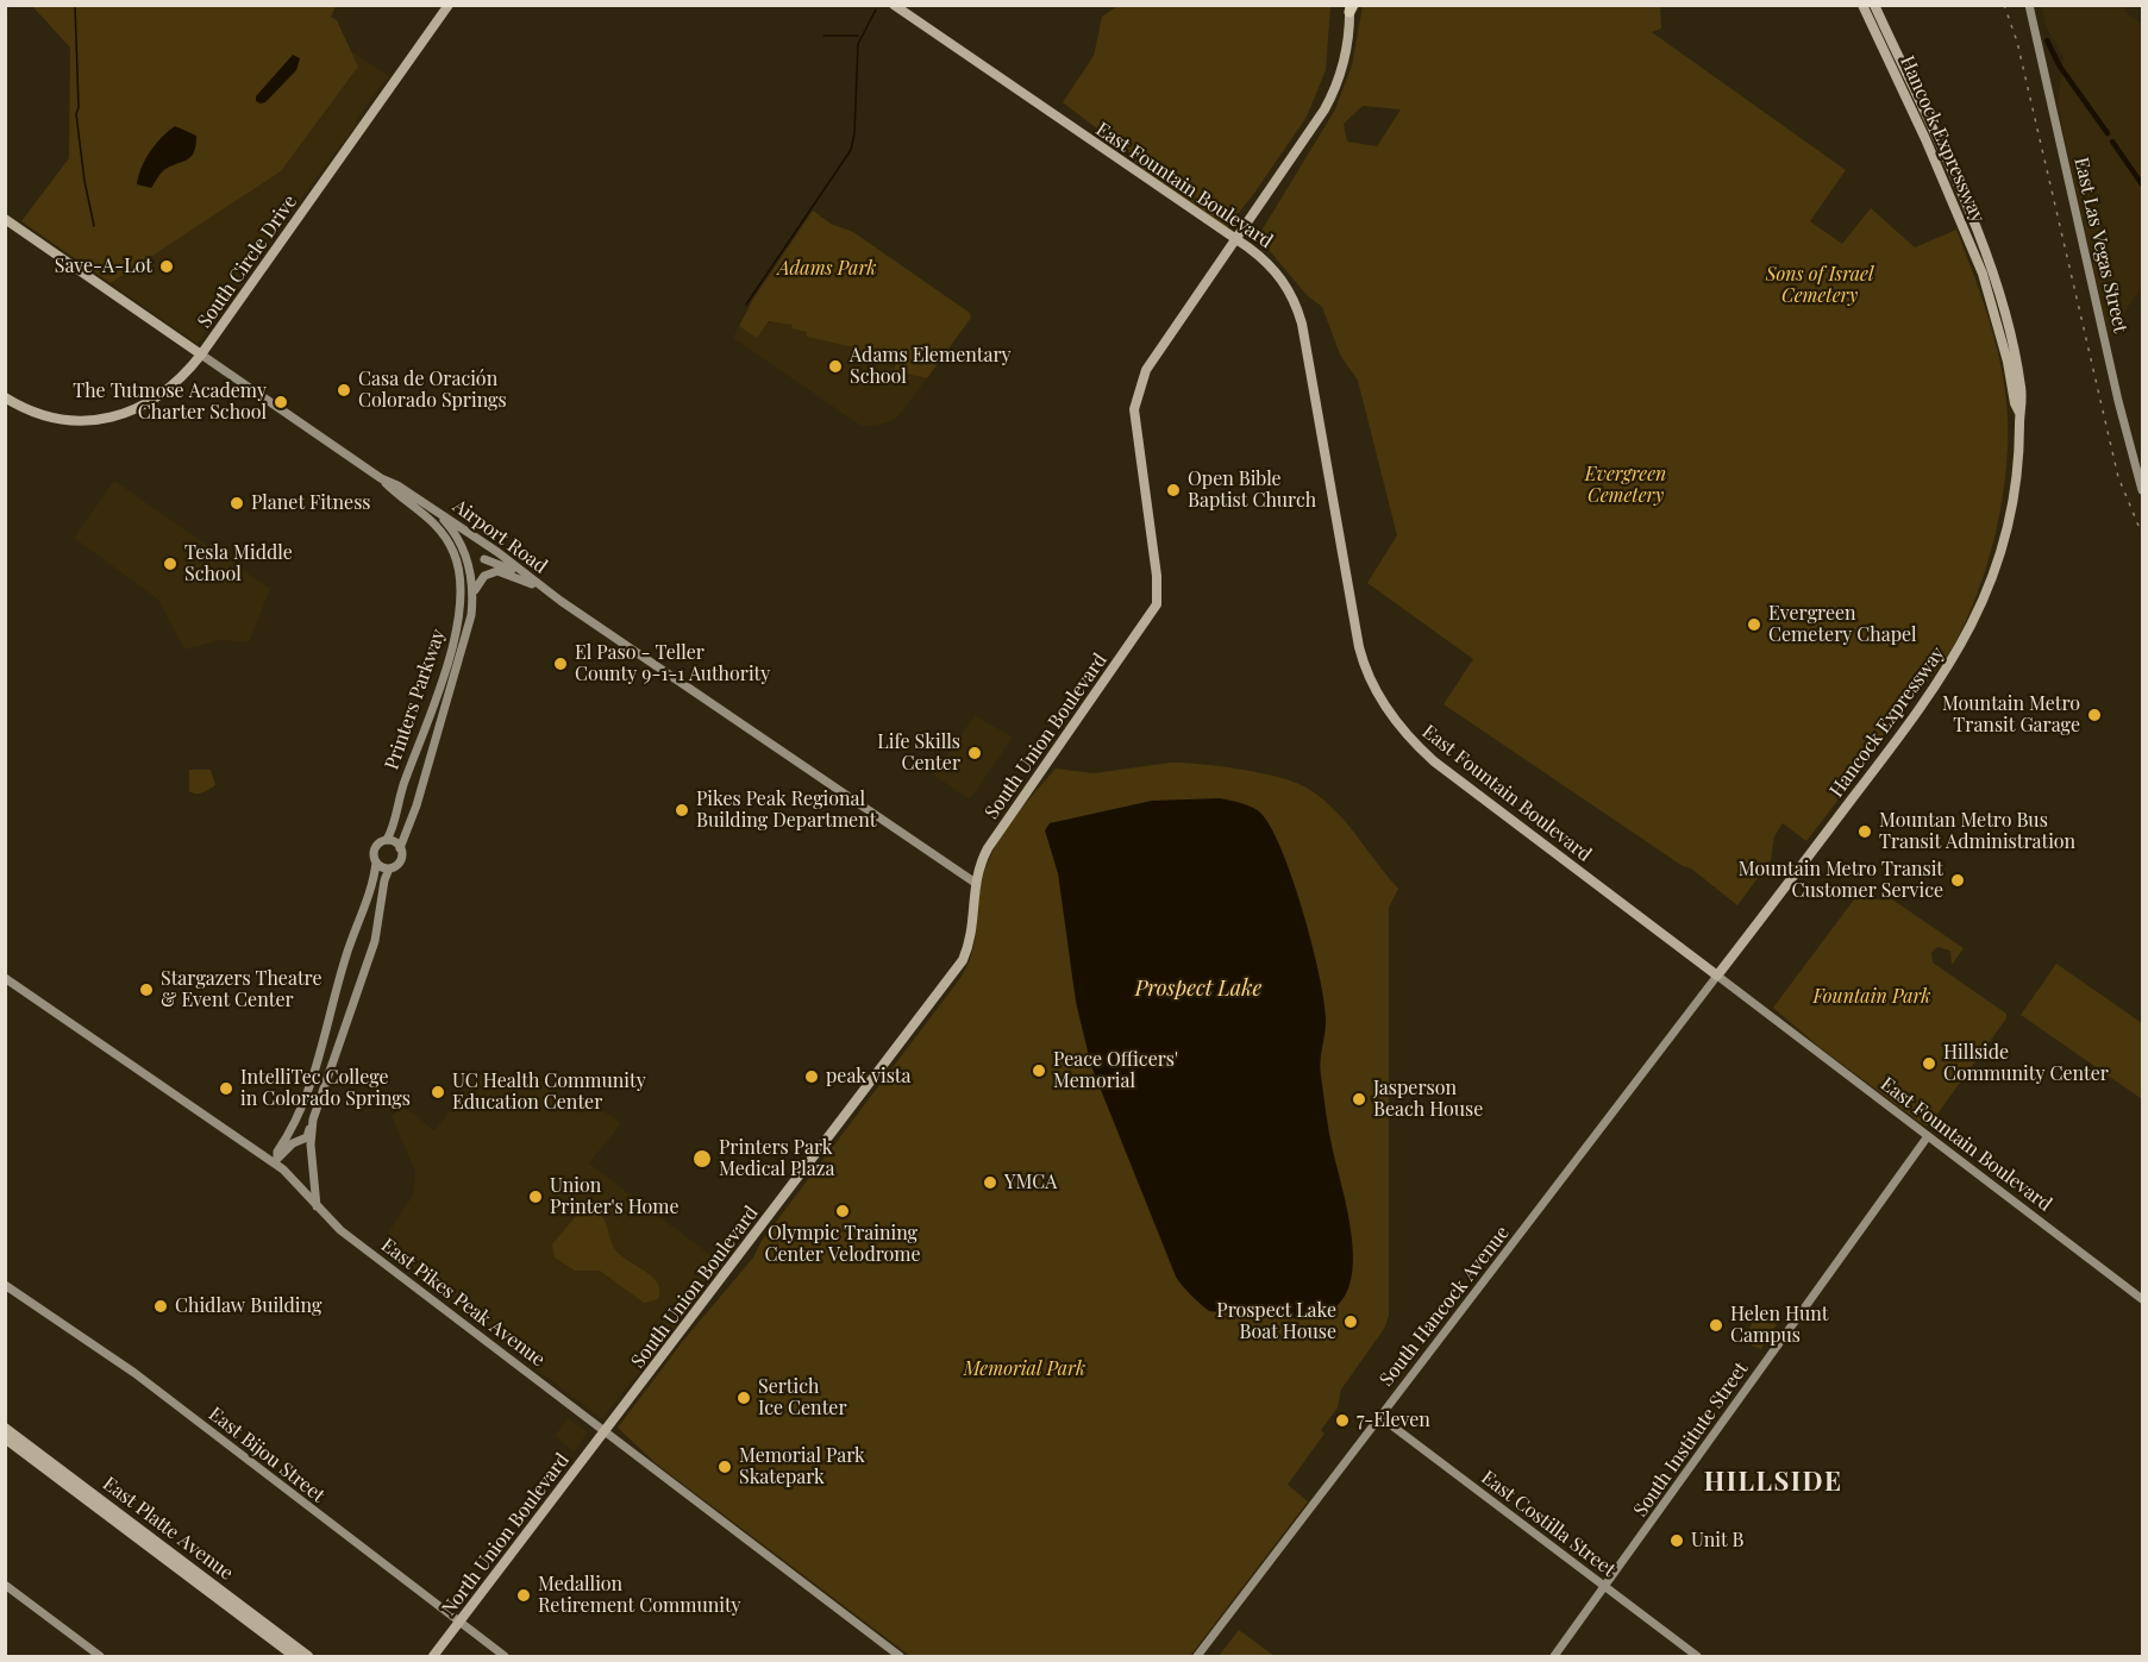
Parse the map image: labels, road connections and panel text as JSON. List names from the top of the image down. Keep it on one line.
{"streets":{"main road":["Hancock Expressway","East Fountain Boulevard","East Las Vegas Street","South Circle Drive","Airport Road","Printers Parkway","South Union Boulevard","East Pikes Peak Avenue","South Hancock Avenue","South Institute Street","East Bijou Street","East Costilla Street","East Platte Avenue","North Union Boulevard"]},"crossings":[["Hancock Expressway","East Fountain Boulevard"],["Hancock Expressway","South Hancock Avenue"],["East Fountain Boulevard","South Union Boulevard"],["East Fountain Boulevard","South Hancock Avenue"],["East Fountain Boulevard","South Institute Street"],["South Circle Drive","Airport Road"],["Airport Road","Printers Parkway"],["Airport Road","South Union Boulevard"],["South Union Boulevard","East Pikes Peak Avenue"],["South Union Boulevard","North Union Boulevard"],["East Pikes Peak Avenue","North Union Boulevard"],["South Hancock Avenue","East Costilla Street"],["South Institute Street","East Costilla Street"],["East Bijou Street","North Union Boulevard"]],"districts":["HILLSIDE"],"water":["Prospect Lake"],"parks":["Adams Park","Sons of Israel Cemetery","Evergreen Cemetery","Fountain Park","Memorial Park"],"places":["Save-A-Lot","Adams Elementary School","Casa de Oración Colorado Springs","The Tutmose Academy Charter School","Open Bible Baptist Church","Planet Fitness","Tesla Middle School","Evergreen Cemetery Chapel","El Paso - Teller County 9-1-1 Authority","Mountain Metro Transit Garage","Life Skills Center","Pikes Peak Regional Building Department","Mountan Metro Bus Transit Administration","Mountain Metro Transit Customer Service","Stargazers Theatre & Event Center","Hillside Community Center","Peace Officers' Memorial","peak vista","IntelliTec College in Colorado Springs","UC Health Community Education Center","Jasperson Beach House","Printers Park Medical Plaza","YMCA","Union Printer's Home","Olympic Training Center Velodrome","Chidlaw Building","Prospect Lake Boat House","Helen Hunt Campus","Sertich Ice Center","7-Eleven","Memorial Park Skatepark","Unit B","Medallion Retirement Community"]}
